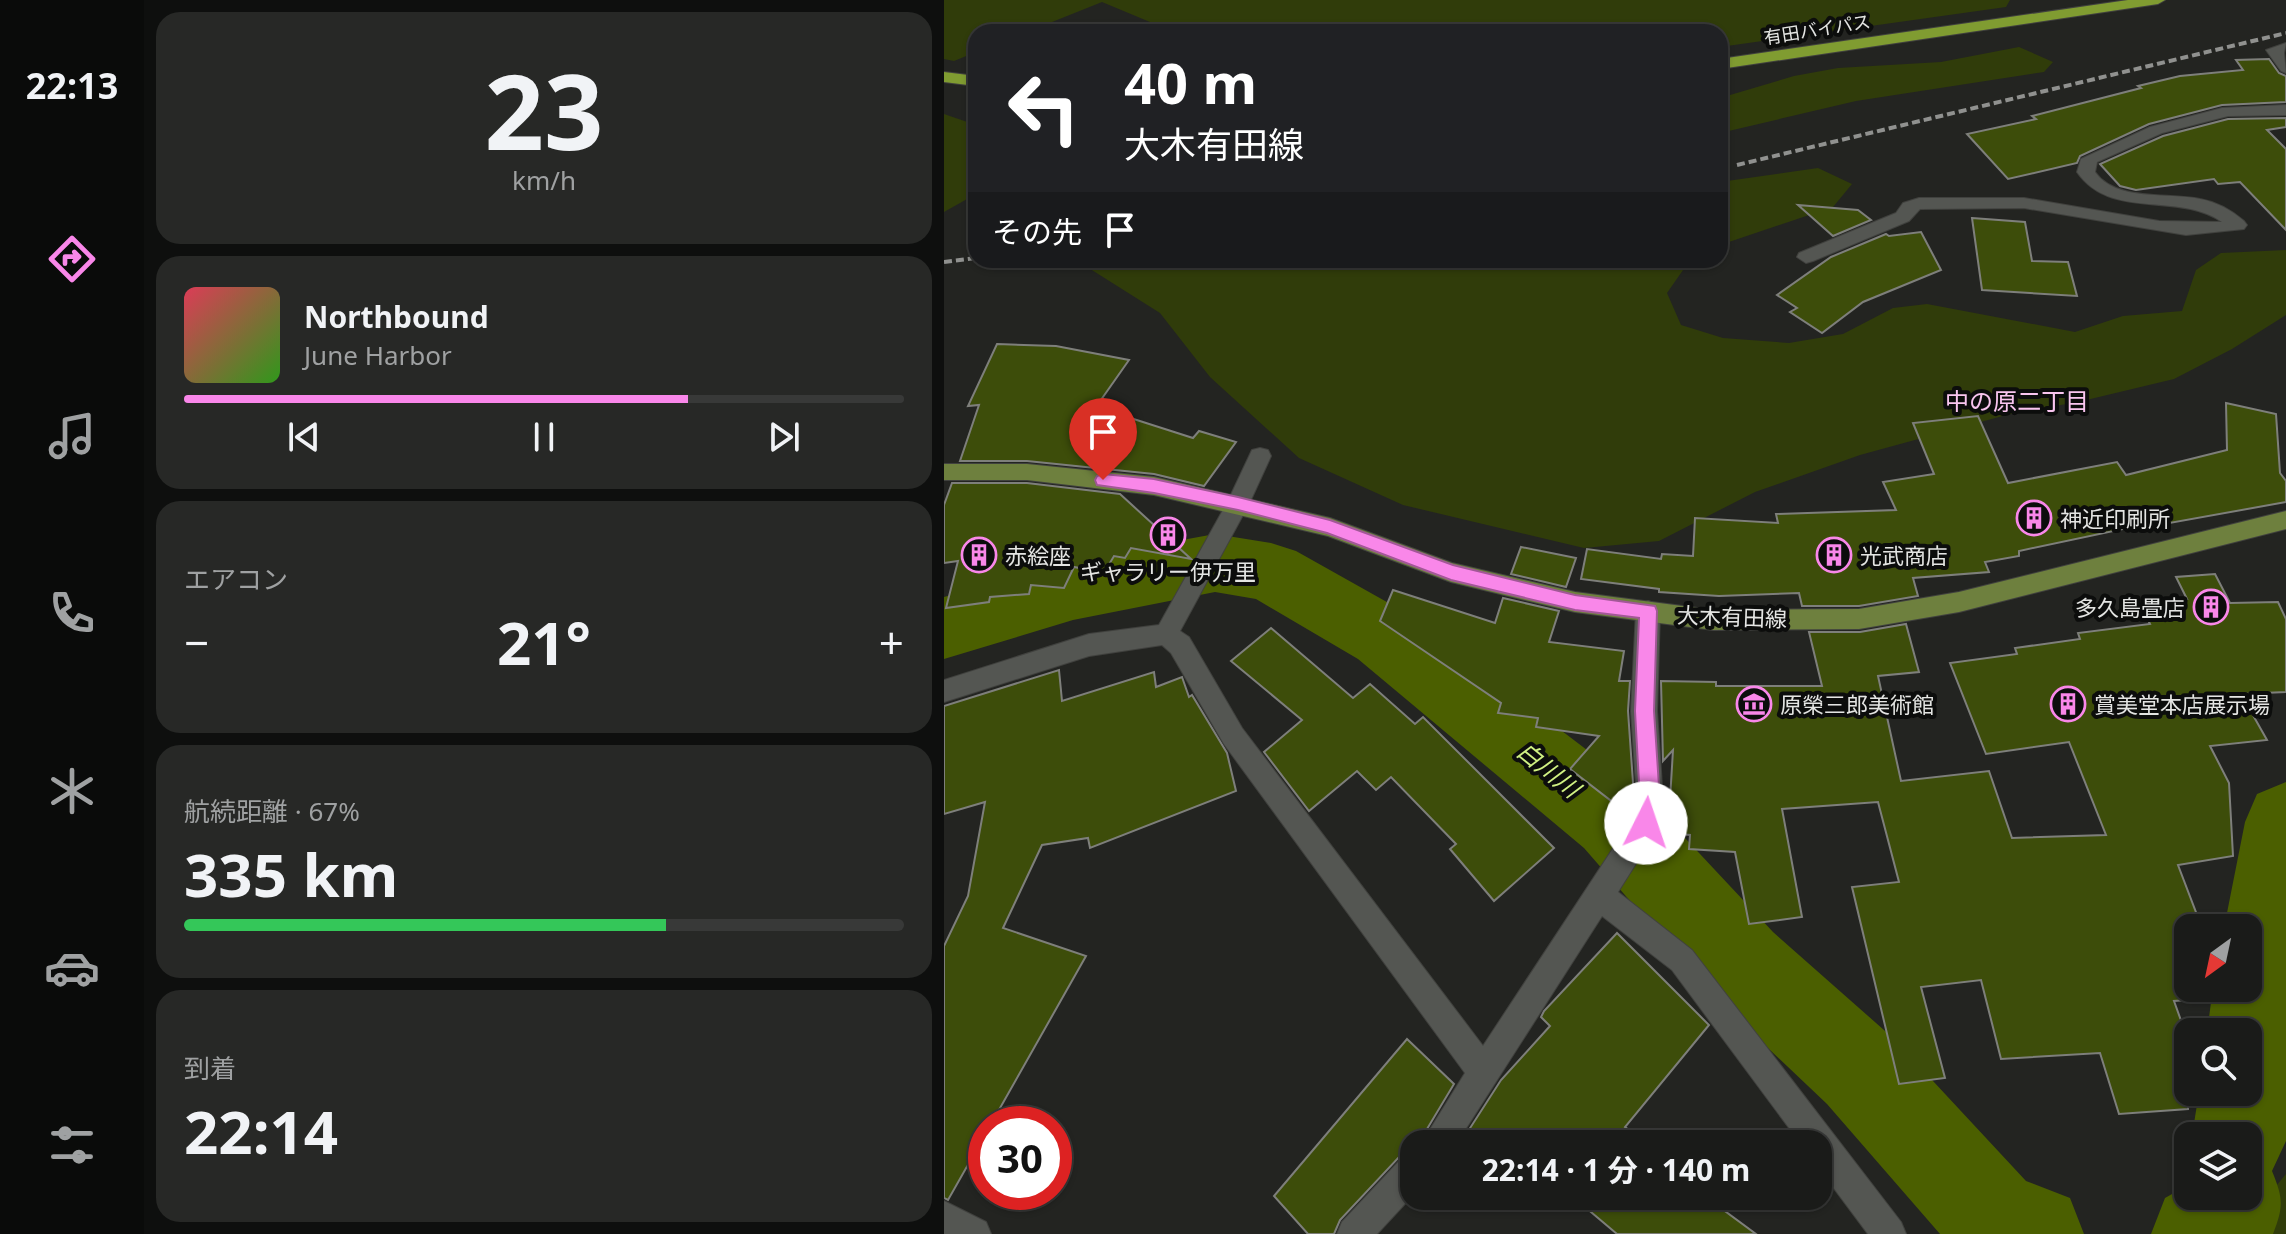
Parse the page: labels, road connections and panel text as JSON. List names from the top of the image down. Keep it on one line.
{"streets":{"highway":["有田バイパス"],"main road":["大木有田線"]},"districts":["中の原二丁目"],"water":["白川川"],"places":{"building":["神近印刷所","ギャラリー伊万里","赤絵座","光武商店","多久島畳店","賞美堂本店展示場"],"museum":["原榮三郎美術館"]},"north":"bottom left","page":{"tabs":"22:13","tile":[["23","km/h"],"エアコン",["航続距離 · 67%","335 km"],["到着","22:14"]],"turn":["40 m","大木有田線"],"then":"その先","song":["Northbound","June Harbor"],"heat":["−","21°","+"],"limit":"30","trip":"22:14 · 1 分 · 140 m"}}
